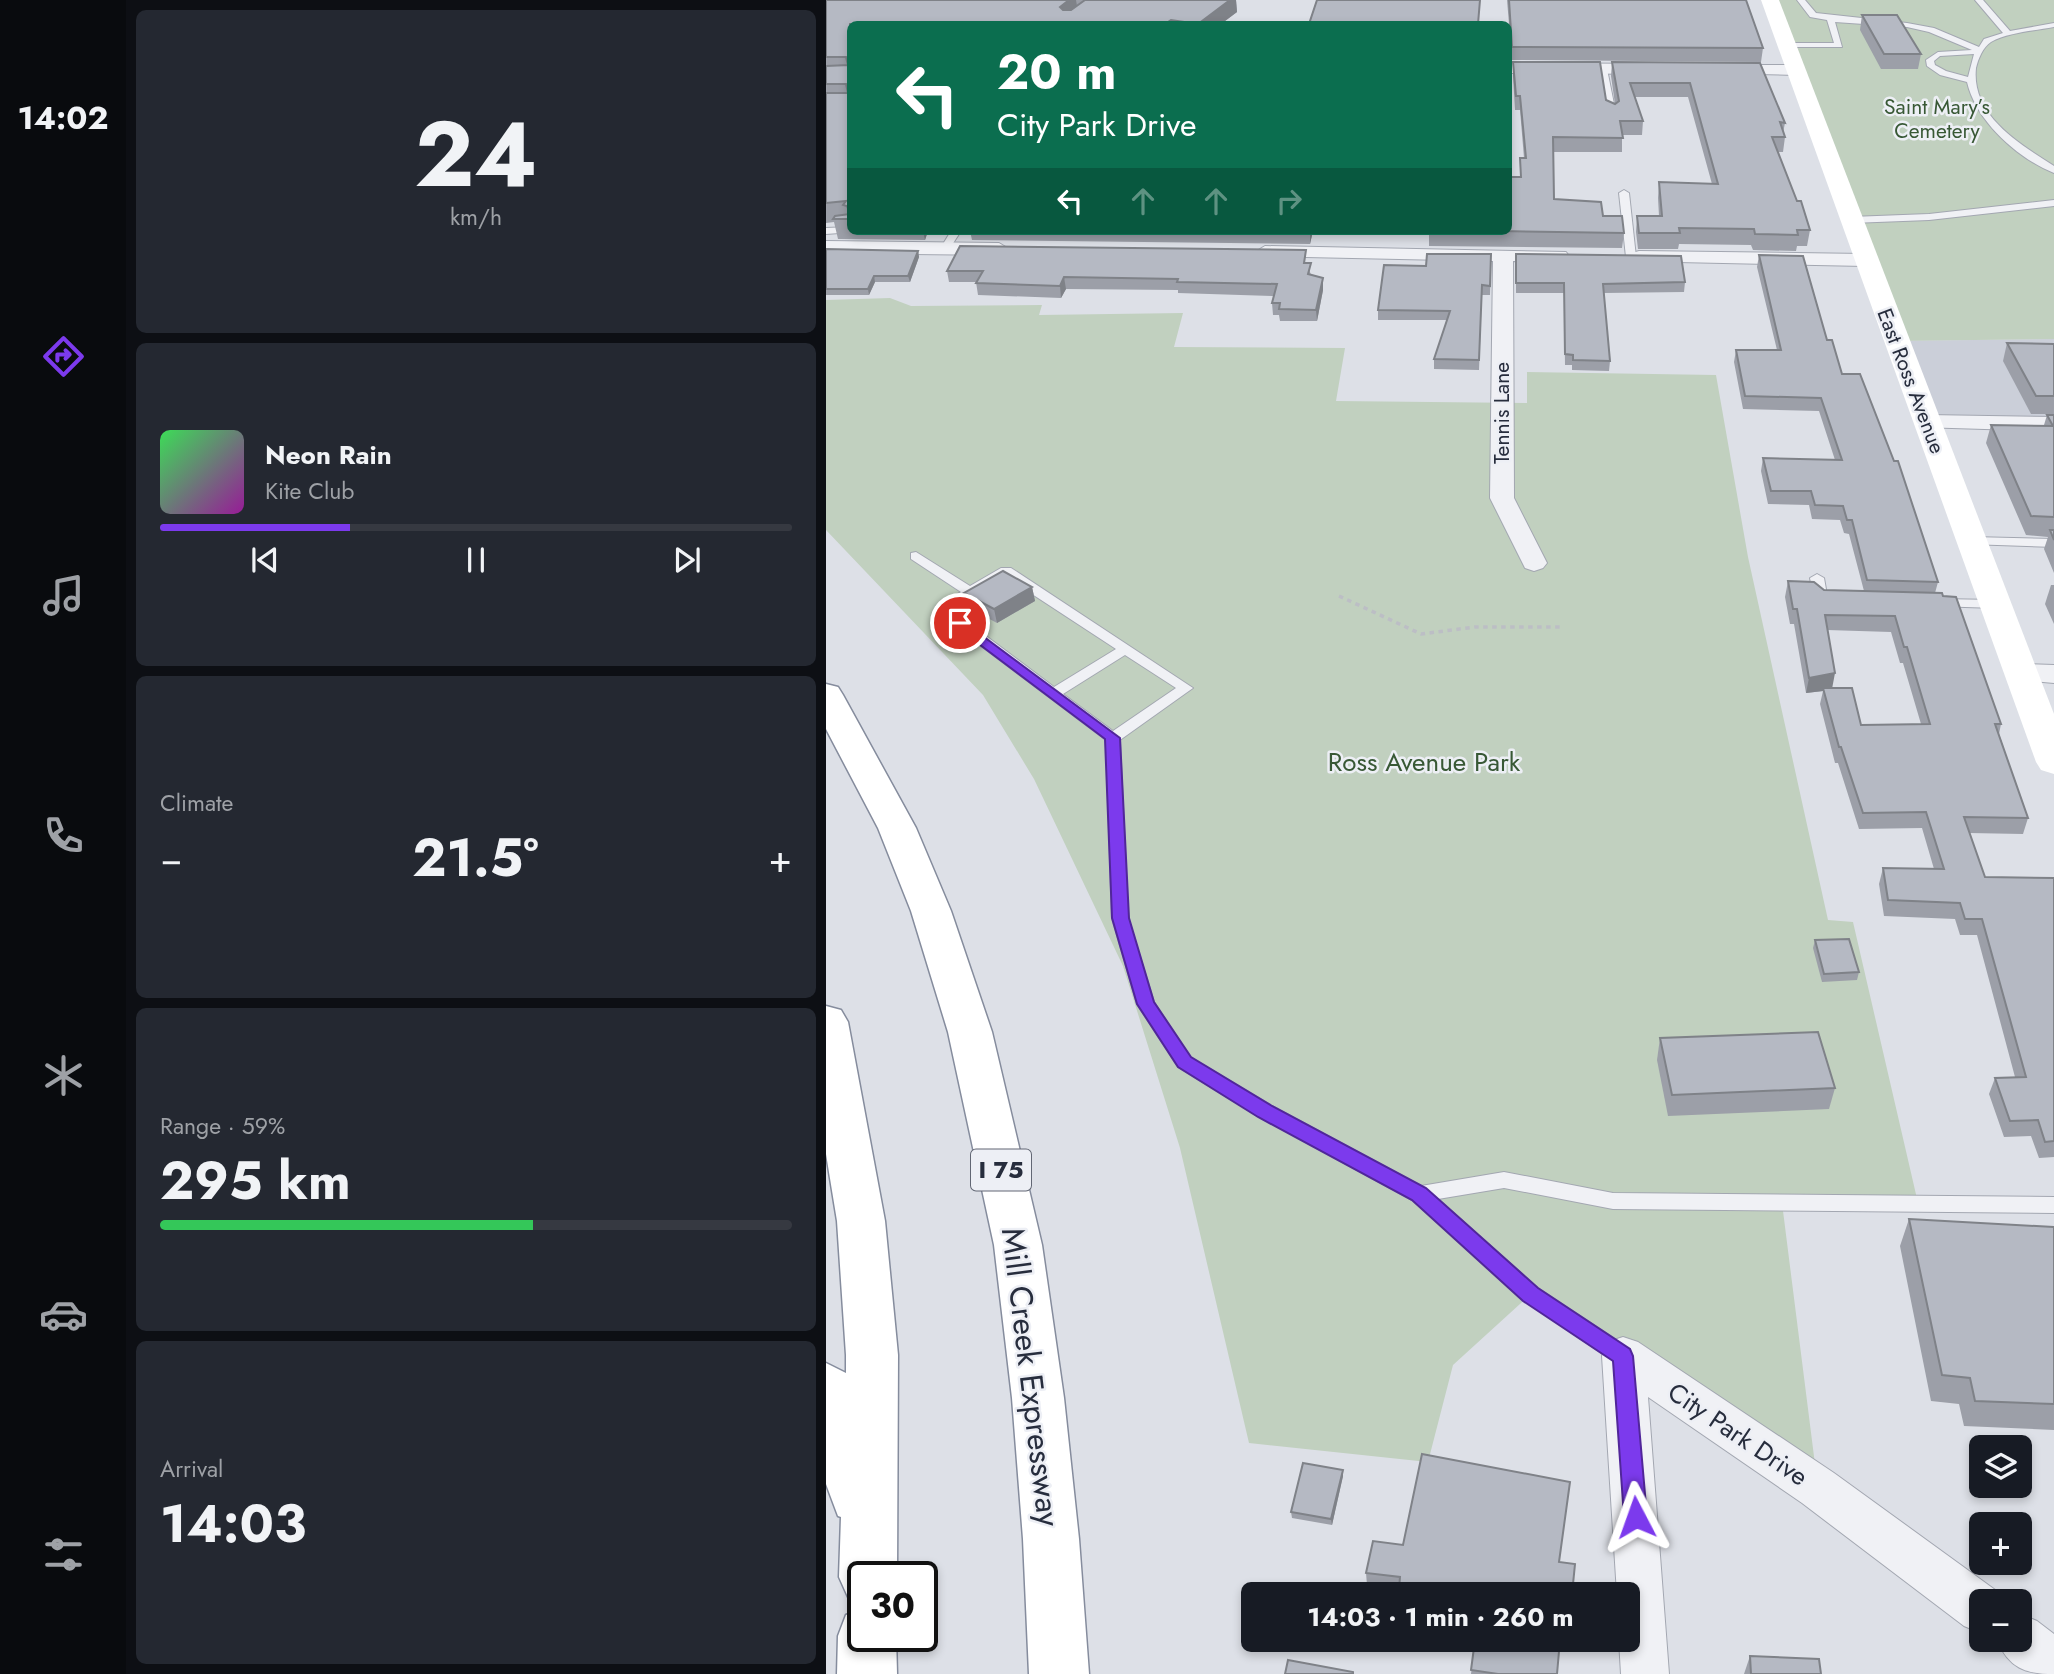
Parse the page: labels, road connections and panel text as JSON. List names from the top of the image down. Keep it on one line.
{"streets":{"main road":["East Ross Avenue","I 75","Mill Creek Expressway"],"street":["Tennis Lane","City Park Drive"]},"parks":["Saint Mary’s Cemetery","Ross Avenue Park"],"page":{"tabs":"14:02","tile":[["24","km/h"],"Climate",["Range · 59%","295 km"],["Arrival","14:03"]],"turn":["20 m","City Park Drive"],"song":["Neon Rain","Kite Club"],"heat":["−","21.5°","+"],"map_buttons":["+","−"],"limit":"30","trip":"14:03 · 1 min · 260 m"}}
